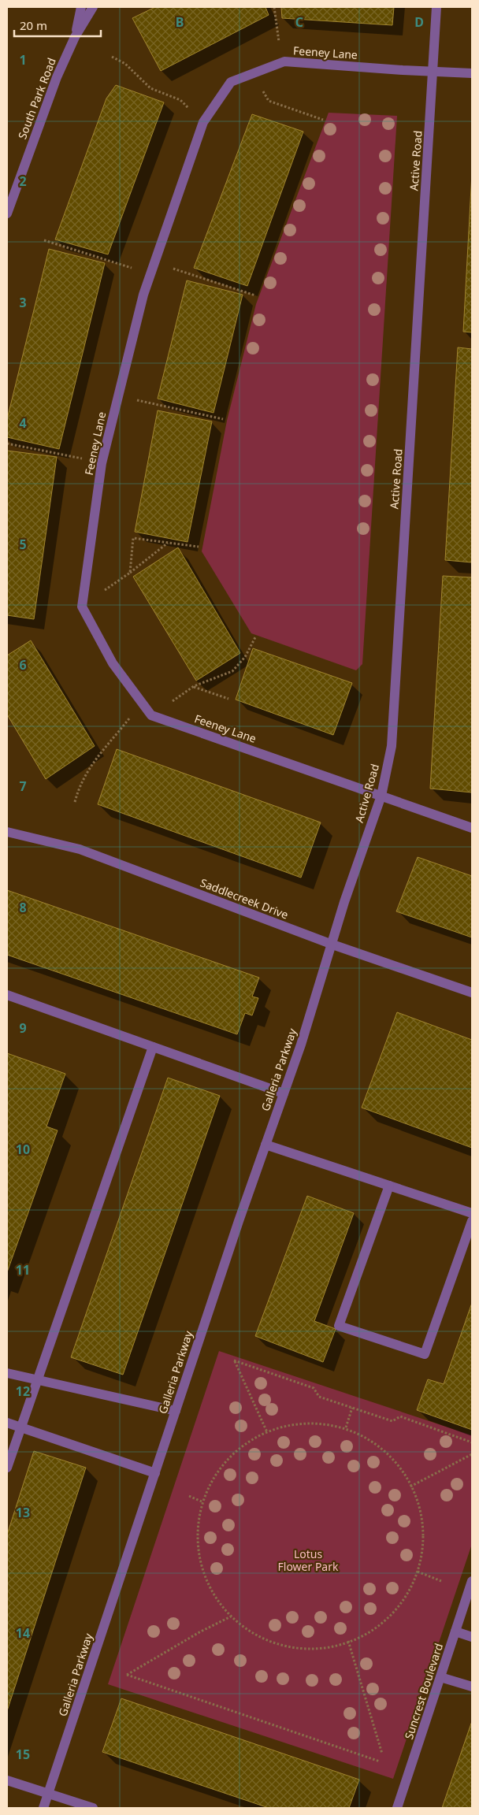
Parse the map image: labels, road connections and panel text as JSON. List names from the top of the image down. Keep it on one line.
{"streets":{"street":["Feeney Lane","South Park Road","Active Road","Saddlecreek Drive","Galleria Parkway","Suncrest Boulevard"]},"crossings":[["Feeney Lane","Active Road"],["Active Road","Saddlecreek Drive"],["Active Road","Galleria Parkway"],["Saddlecreek Drive","Galleria Parkway"]],"parks":["Lotus Flower Park"],"scale_bar":"20 m","grid":{"columns":["B","C","D"],"rows":["1","2","3","4","5","6","7","8","9","10","11","12","13","14","15"]}}
